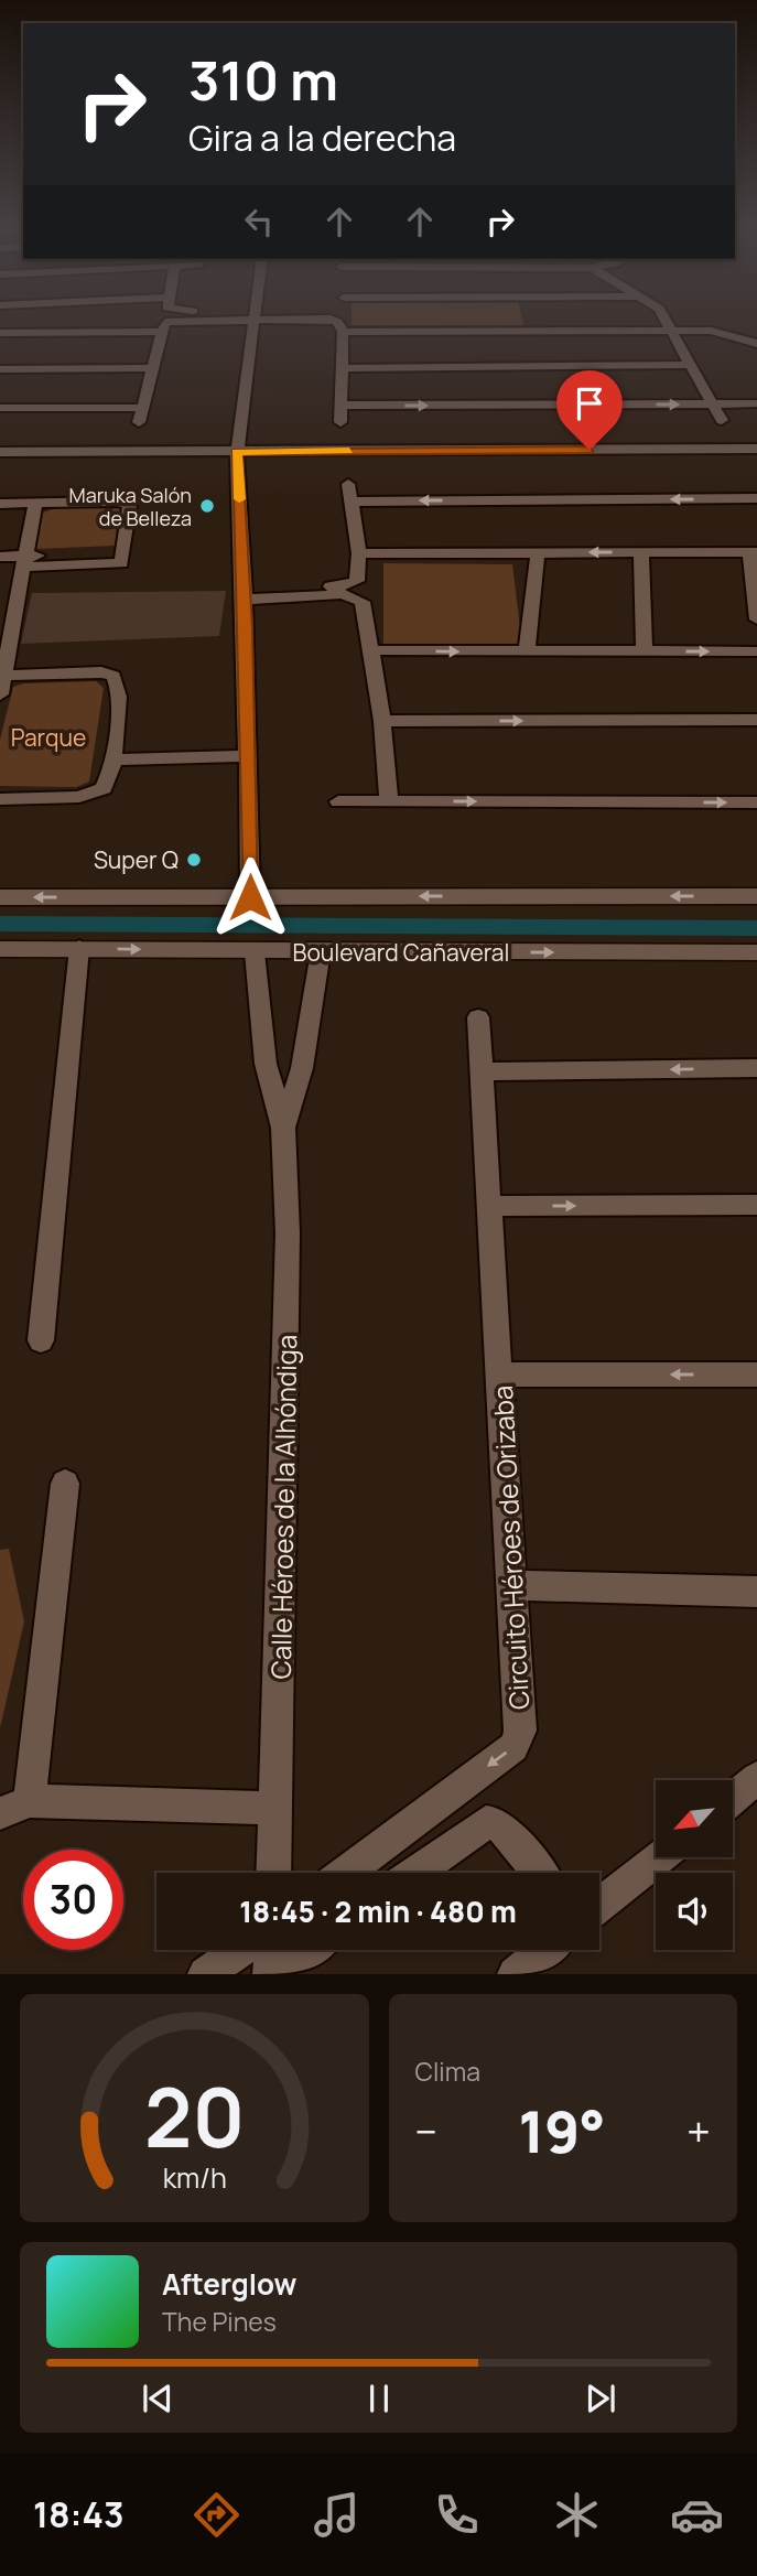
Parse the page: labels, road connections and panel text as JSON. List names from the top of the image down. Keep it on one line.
{"streets":{"street":["Boulevard Cañaveral","Calle Héroes de la Alhóndiga","Circuito Héroes de Orizaba"]},"crossings":[["Boulevard Cañaveral","Calle Héroes de la Alhóndiga"]],"one_way":["Circuito Héroes de Orizaba"],"parks":["Parque"],"places":["Maruka Salón de Belleza","Super Q"],"north":"bottom left","page":{"turn":["310 m","Gira a la derecha"],"limit":"30","trip":"18:45 · 2 min · 480 m","tile":"Clima","heat":["−","19°","+"],"song":["Afterglow","The Pines"],"tabs":"18:43","gauge":["20","km/h"]}}
